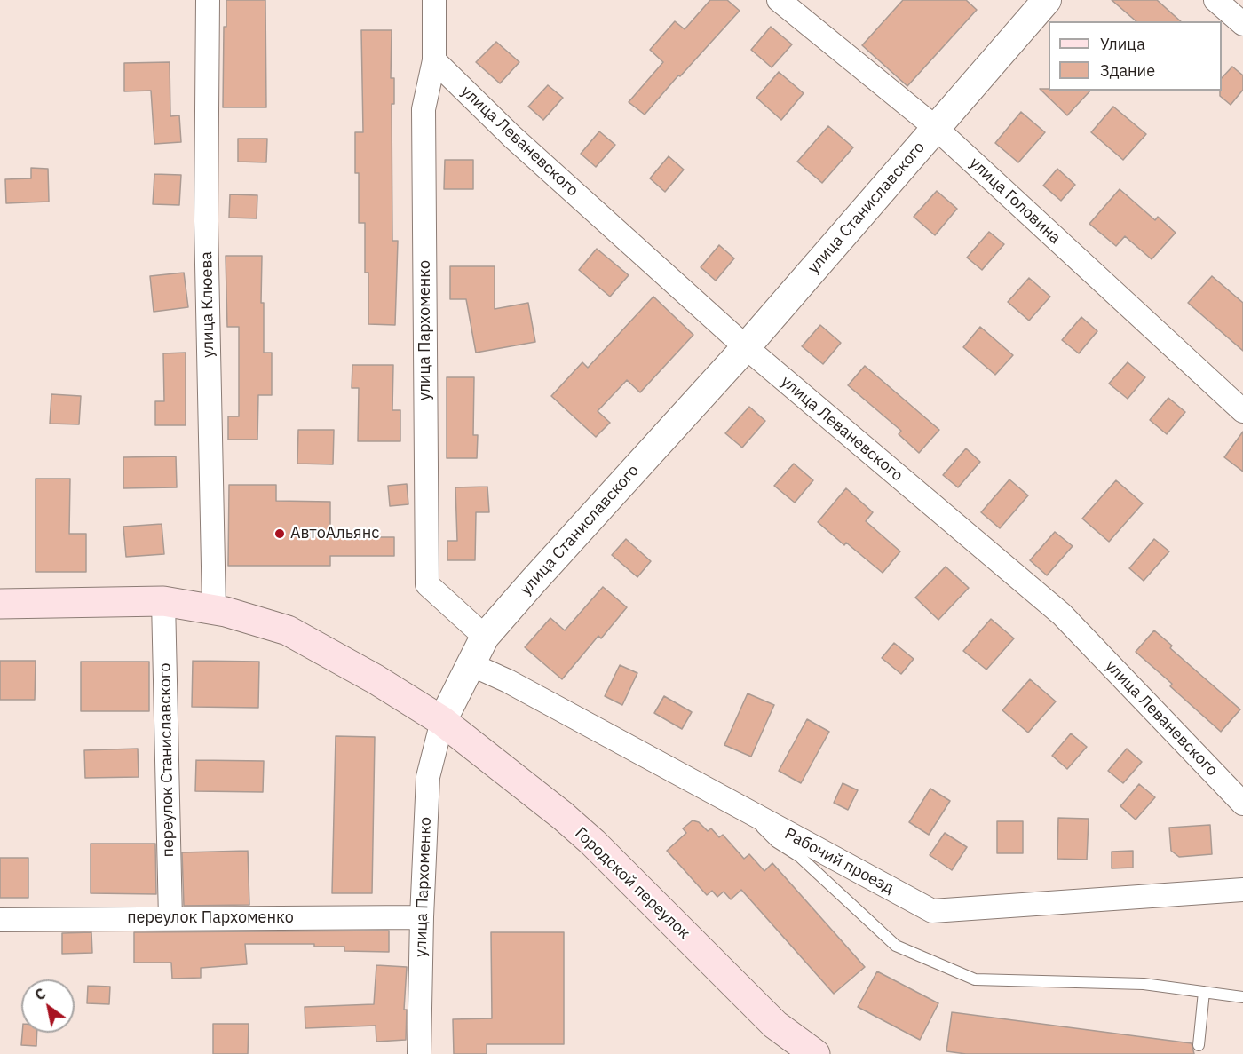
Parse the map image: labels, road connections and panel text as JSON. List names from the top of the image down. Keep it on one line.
{"streets":{"main road":["Городской переулок"],"street":["улица Леваневского","улица Головина","улица Станиславского","улица Клюева","улица Пархоменко","переулок Станиславского","Рабочий проезд","переулок Пархоменко"]},"crossings":[["улица Леваневского","улица Станиславского"],["улица Леваневского","улица Пархоменко"],["улица Головина","улица Станиславского"],["улица Станиславского","улица Пархоменко"],["улица Станиславского","Рабочий проезд"],["улица Станиславского","Городской переулок"],["улица Пархоменко","Городской переулок"],["улица Пархоменко","переулок Пархоменко"],["переулок Станиславского","переулок Пархоменко"]],"places":["АвтоАльянс"],"legend":["Улица","Здание"],"north":"top left"}
